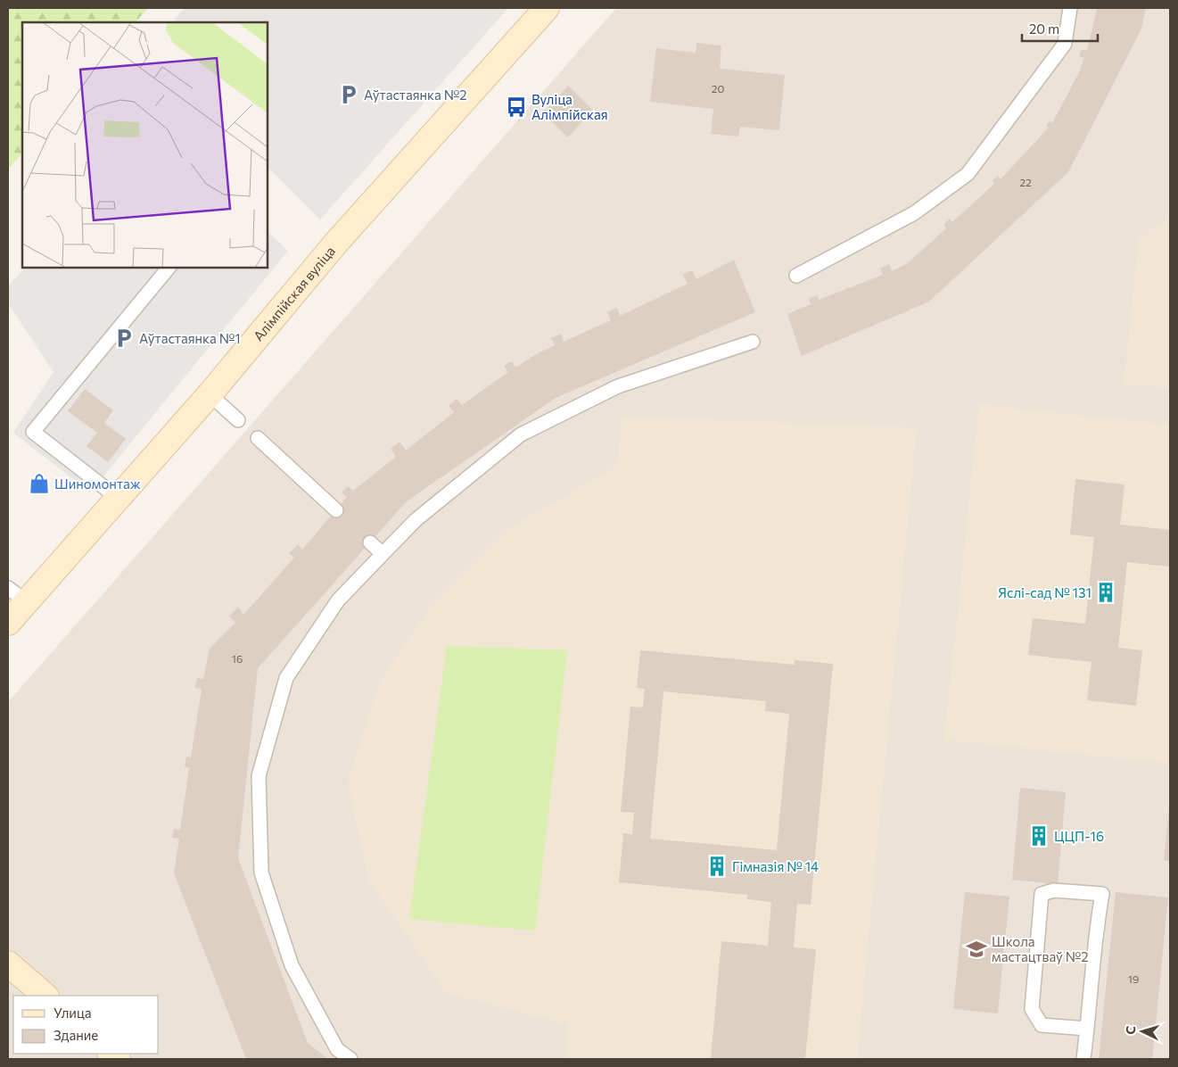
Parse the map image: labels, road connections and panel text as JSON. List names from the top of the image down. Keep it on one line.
{"streets":{"street":["Алімпійская вуліца"]},"places":{"parking":["Аўтастаянка №2","Аўтастаянка №1"],"bus stop":["Вуліца Алімпійская"],"shop":["Шиномонтаж"],"building":["Яслі-сад № 131","ЦЦП-16","Гімназія № 14"],"school or university":["Школа мастацтваў №2"]},"house_numbers":["20","22","16","19"],"legend":["Улица","Здание"],"scale_bar":"20 m","north":"left"}
